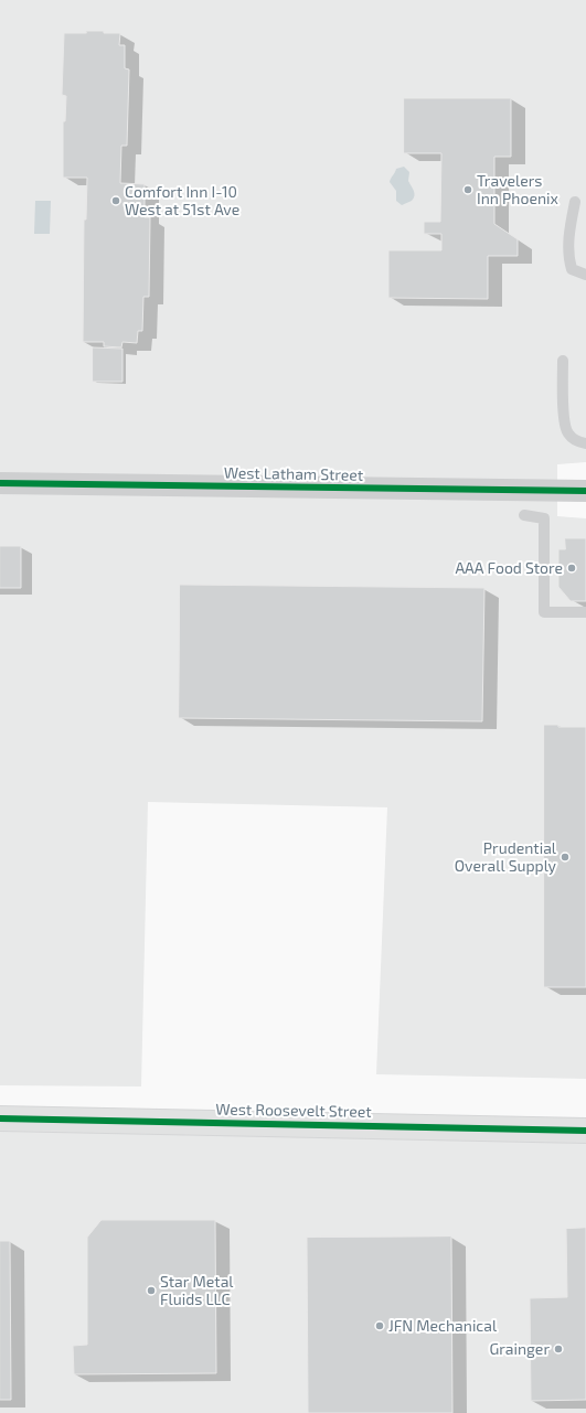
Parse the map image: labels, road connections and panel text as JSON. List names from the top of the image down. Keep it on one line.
{"streets":{"street":["West Latham Street","West Roosevelt Street"]},"places":["Travelers Inn Phoenix","Comfort Inn I-10 West at 51st Ave","AAA Food Store","Prudential Overall Supply","Star Metal Fluids LLC","JFN Mechanical","Grainger"]}
